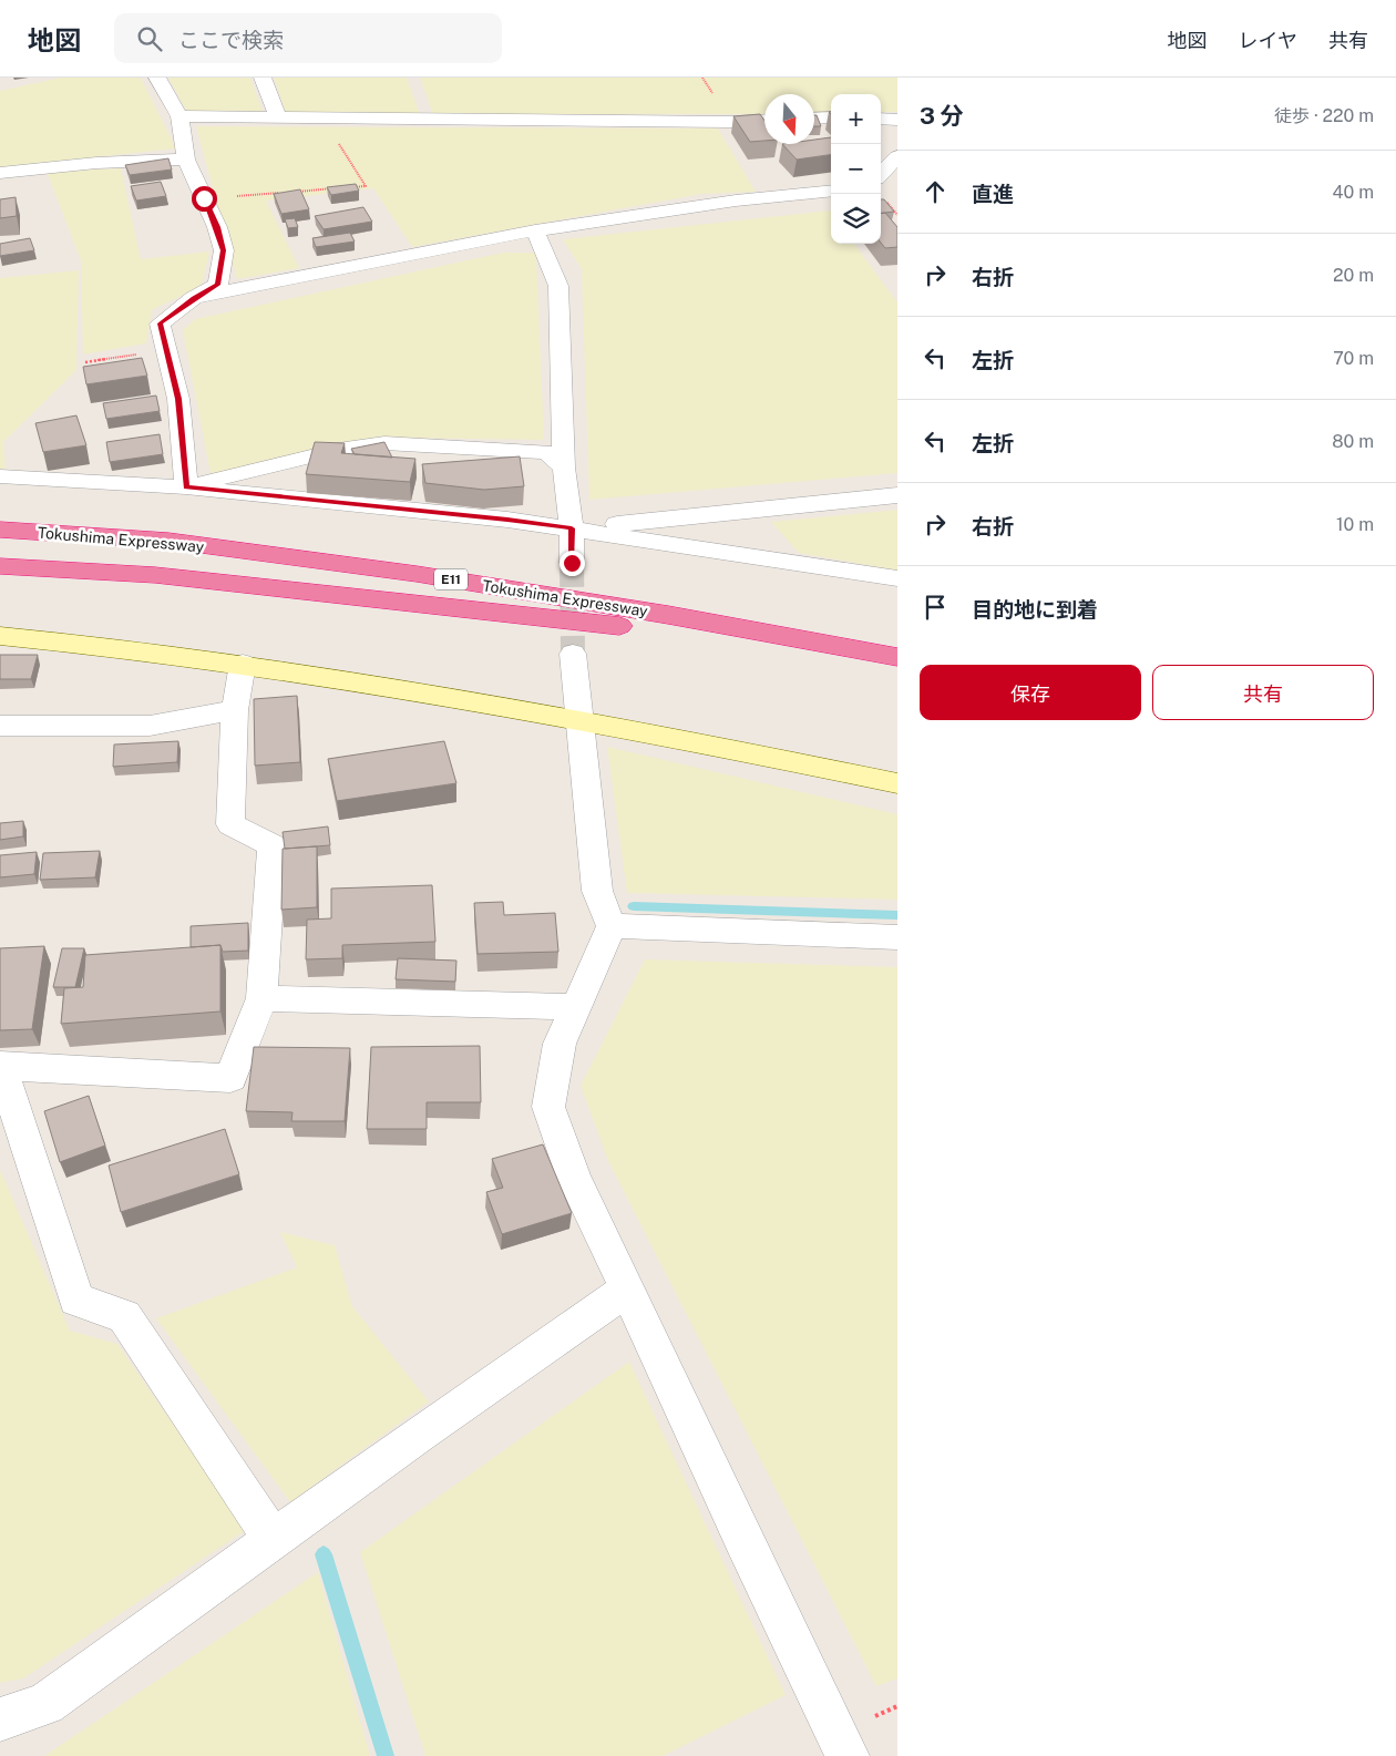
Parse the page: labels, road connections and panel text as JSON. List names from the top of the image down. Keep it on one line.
{"streets":{"highway":["Tokushima Expressway","E11"]},"north":"bottom","page":{"header":"地図","search":"ここで検索","nav":["地図","レイヤ","共有"],"heading":["3 分","徒歩 · 220 m"],"map_buttons":["+","−"],"list":[["直進","40 m"],["右折","20 m"],["左折","70 m"],["左折","80 m"],["右折","10 m"],"目的地に到着"],"buttons":["保存","共有"]}}
